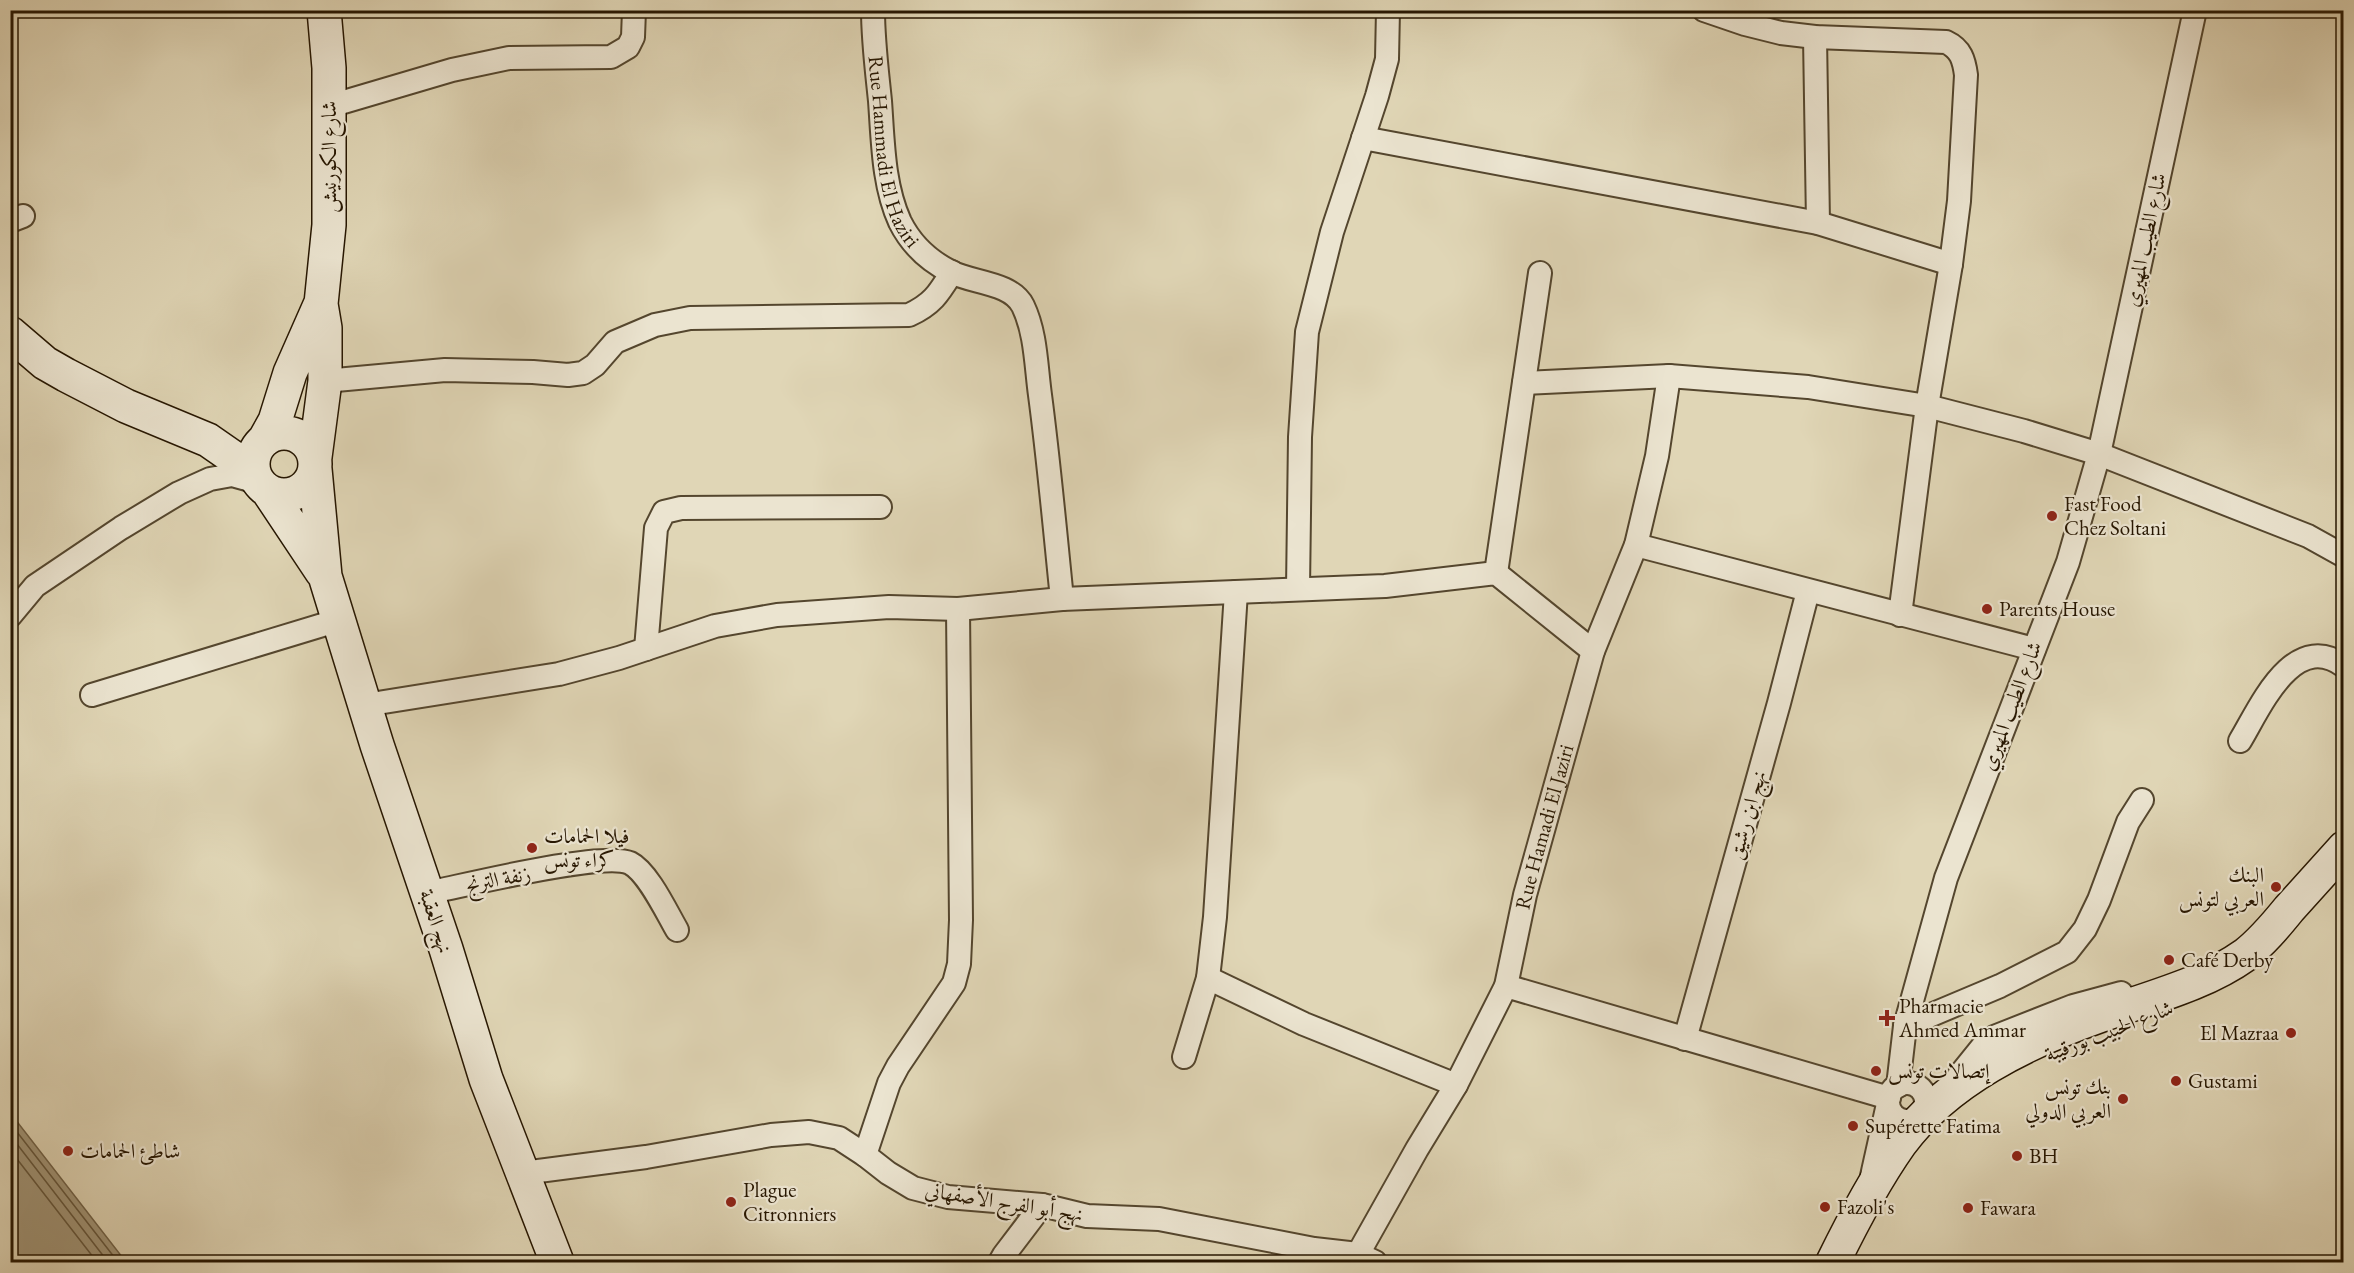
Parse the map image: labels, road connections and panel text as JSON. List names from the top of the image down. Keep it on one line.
{"streets":{"street":["Rue Hammadi El Haziri","شارع الكورنيش","شارع الطيب المهيري","نهج ابن رشيق","Rue Hamadi El Jaziri","زنفة الترنج","نهج العقبة","شارع الحبيب بورقيبة","نهج أبو الفرج الأصفهاني"]},"crossings":[["شارع الطيب المهيري","شارع الحبيب بورقيبة"],["Rue Hamadi El Jaziri","نهج أبو الفرج الأصفهاني"],["زنفة الترنج","نهج العقبة"],["نهج العقبة","نهج أبو الفرج الأصفهاني"]],"places":{"other":["Fast Food Chez Soltani","Parents House","فيلا الحمامات كراء تونس","البنك العربي لتونس","Café Derby","El Mazraa","إتصالات تونس","Gustami","بنك تونس العربي الدولي","Supérette Fatima","شاطئ الحمامات","BH","Plague Citronniers","Fazoli's","Fawara"],"health":["Pharmacie Ahmed Ammar"]}}
